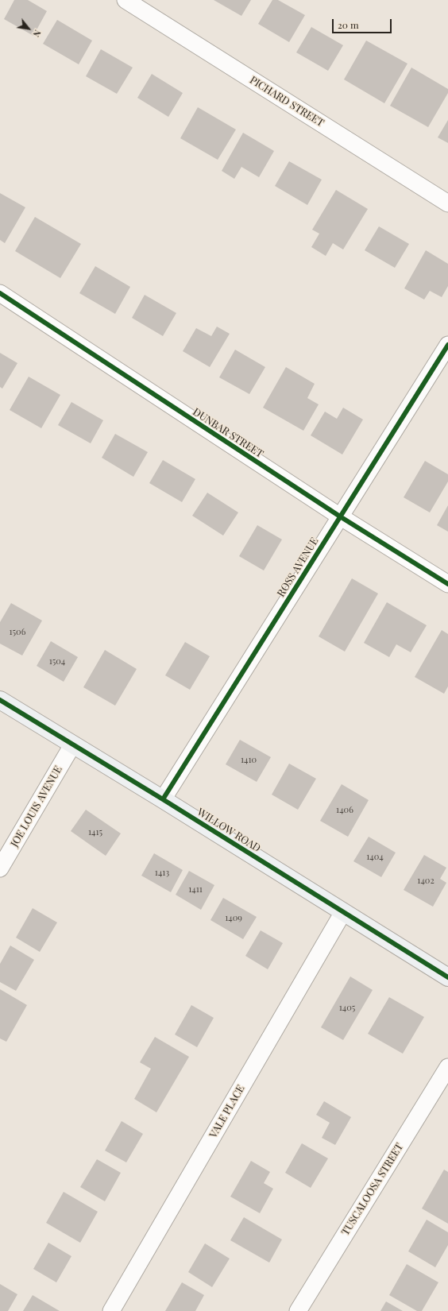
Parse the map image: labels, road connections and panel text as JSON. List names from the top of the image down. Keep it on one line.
{"streets":{"street":["PICHARD STREET","DUNBAR STREET","ROSS AVENUE","JOE LOUIS AVENUE","WILLOW ROAD","VALE PLACE","TUSCALOOSA STREET"]},"crossings":[["DUNBAR STREET","ROSS AVENUE"],["ROSS AVENUE","WILLOW ROAD"],["JOE LOUIS AVENUE","WILLOW ROAD"],["WILLOW ROAD","VALE PLACE"]],"house_numbers":["1506","1504","1410","1406","1415","1404","1413","1402","1411","1409","1405"],"scale_bar":"20 m","north":"bottom right"}
